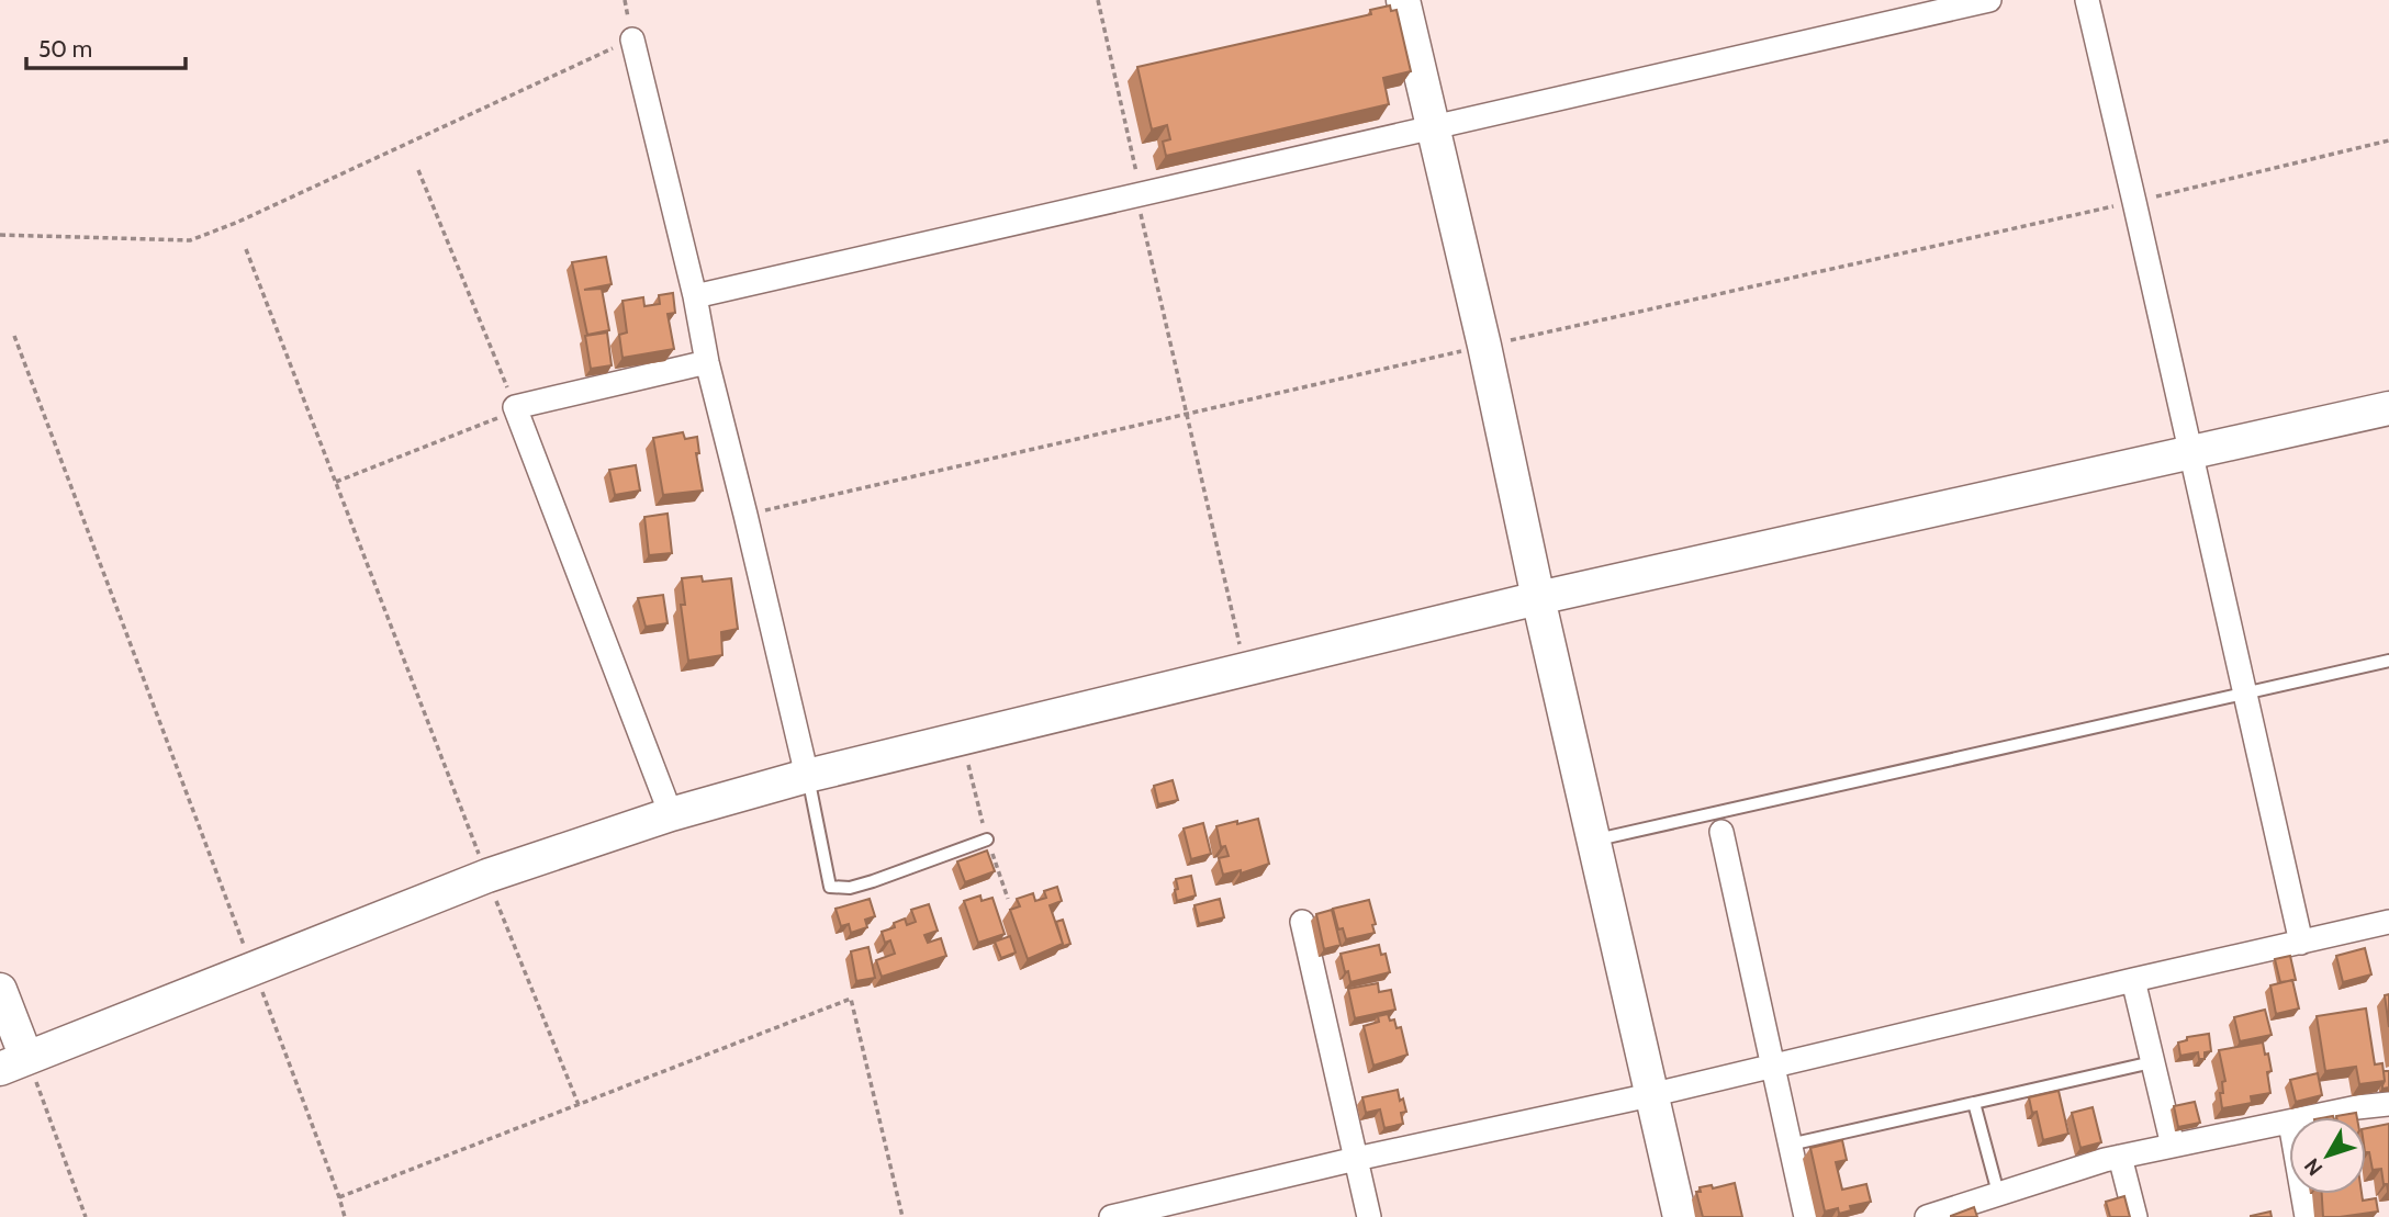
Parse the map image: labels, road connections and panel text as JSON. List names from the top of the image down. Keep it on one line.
{"scale_bar":"50 m","north":"bottom left"}
